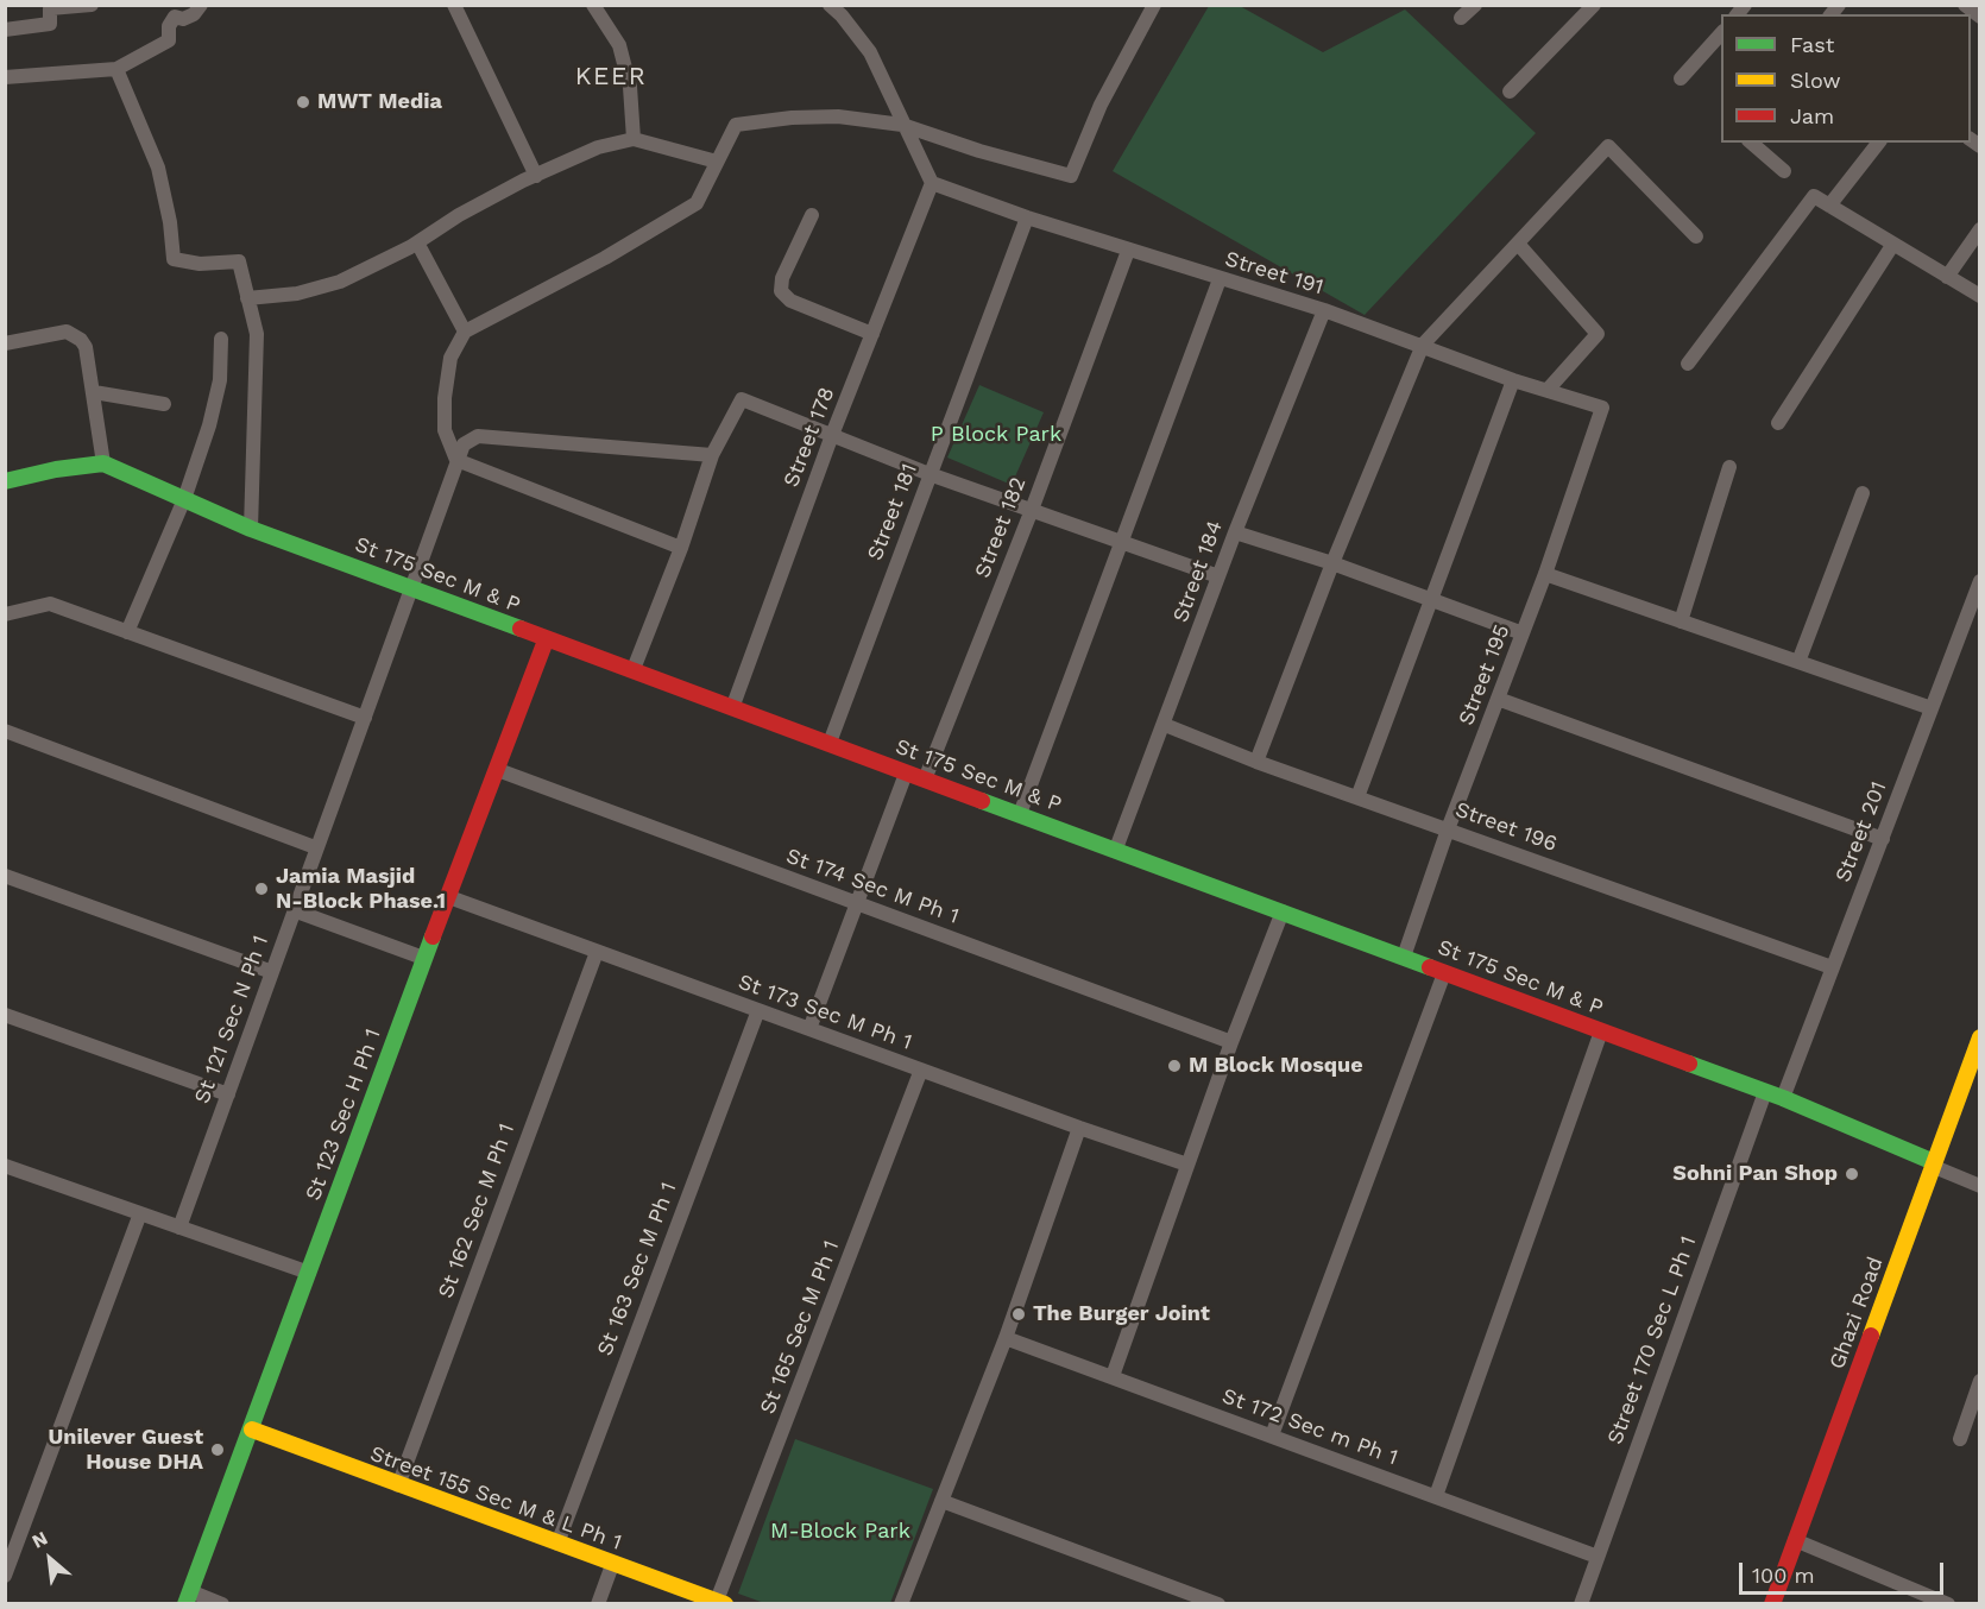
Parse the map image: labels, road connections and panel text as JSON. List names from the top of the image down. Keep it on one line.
{"streets":{"street":["Street 191","Street 178","Street 181","Street 182","Street 184","St 175 Sec M & P","Street 195","Street 196","Street 201","St 174 Sec M Ph 1","St 173 Sec M Ph 1","St 121 Sec N Ph 1","St 123 Sec H Ph 1","St 162 Sec M Ph 1","St 163 Sec M Ph 1","Ghazi Road","St 165 Sec M Ph 1","Street 170 Sec L Ph 1","St 172 Sec m Ph 1","Street 155 Sec M & L Ph 1"]},"crossings":[["Street 191","Street 178"],["Street 191","Street 181"],["Street 191","Street 182"],["Street 191","Street 184"],["Street 191","Street 195"],["Street 178","St 175 Sec M & P"],["Street 181","St 175 Sec M & P"],["Street 182","St 175 Sec M & P"],["Street 184","St 175 Sec M & P"],["Street 184","Street 196"],["St 175 Sec M & P","Street 195"],["St 175 Sec M & P","Street 201"],["St 175 Sec M & P","St 121 Sec N Ph 1"],["St 175 Sec M & P","St 123 Sec H Ph 1"],["St 175 Sec M & P","Ghazi Road"],["St 175 Sec M & P","Street 170 Sec L Ph 1"],["Street 195","Street 196"],["Street 196","Street 201"],["St 174 Sec M Ph 1","St 123 Sec H Ph 1"],["St 173 Sec M Ph 1","St 123 Sec H Ph 1"],["St 173 Sec M Ph 1","St 162 Sec M Ph 1"],["St 173 Sec M Ph 1","St 163 Sec M Ph 1"],["St 173 Sec M Ph 1","St 165 Sec M Ph 1"],["St 123 Sec H Ph 1","Street 155 Sec M & L Ph 1"],["St 162 Sec M Ph 1","Street 155 Sec M & L Ph 1"],["St 163 Sec M Ph 1","Street 155 Sec M & L Ph 1"],["St 165 Sec M Ph 1","Street 155 Sec M & L Ph 1"],["Street 170 Sec L Ph 1","St 172 Sec m Ph 1"]],"districts":["KEER"],"parks":["P Block Park","M-Block Park"],"places":["MWT Media","Jamia Masjid N-Block Phase.1","M Block Mosque","Sohni Pan Shop","The Burger Joint","Unilever Guest House DHA"],"legend":["Fast","Slow","Jam"],"scale_bar":"100 m","north":"top left"}
